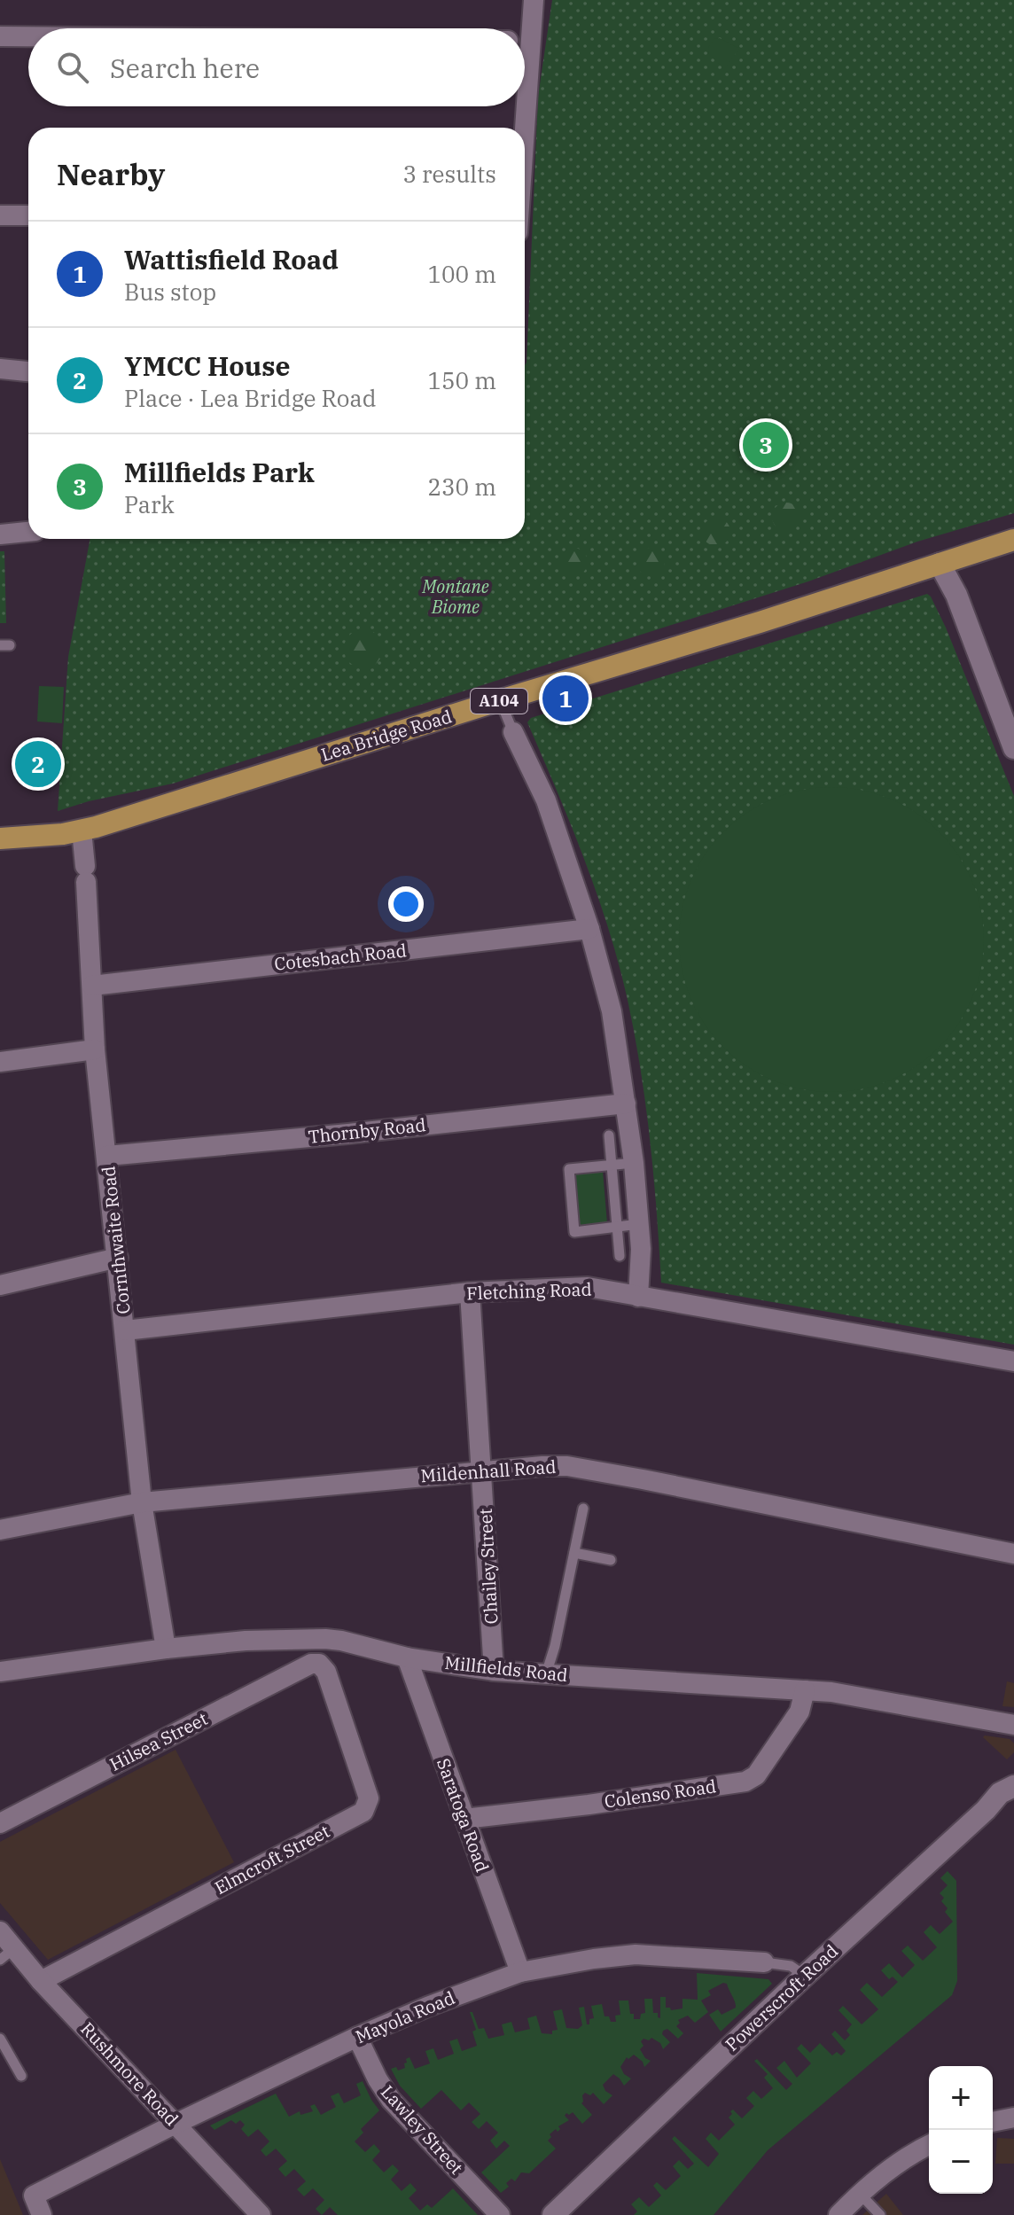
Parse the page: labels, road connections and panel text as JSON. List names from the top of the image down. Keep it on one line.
{"streets":{"main road":["A104","Lea Bridge Road"],"street":["Cotesbach Road","Thornby Road","Cornthwaite Road","Fletching Road","Mildenhall Road","Chailey Street","Millfields Road","Hilsea Street","Colenso Road","Saratoga Road","Elmcroft Street","Powerscroft Road","Mayola Road","Rushmore Road","Lawley Street"]},"crossings":[["Lea Bridge Road","Cornthwaite Road"],["Cotesbach Road","Cornthwaite Road"],["Thornby Road","Cornthwaite Road"],["Cornthwaite Road","Fletching Road"],["Cornthwaite Road","Mildenhall Road"],["Cornthwaite Road","Millfields Road"],["Fletching Road","Chailey Street"],["Mildenhall Road","Chailey Street"],["Chailey Street","Millfields Road"],["Millfields Road","Colenso Road"],["Millfields Road","Saratoga Road"],["Hilsea Street","Elmcroft Street"],["Colenso Road","Saratoga Road"],["Saratoga Road","Mayola Road"],["Elmcroft Street","Rushmore Road"],["Powerscroft Road","Mayola Road"],["Mayola Road","Rushmore Road"],["Mayola Road","Lawley Street"]],"parks":["Montane Biome"],"page":{"search":"Search here","heading":["Nearby","3 results"],"list":[{"mark":"1","name":"Wattisfield Road","note":"Bus stop","value":"100 m"},{"mark":"2","name":"YMCC House","note":"Place · Lea Bridge Road","value":"150 m"},{"mark":"3","name":"Millfields Park","note":"Park","value":"230 m"}],"pins":["3","1","2"],"map_buttons":["+","−"]}}
